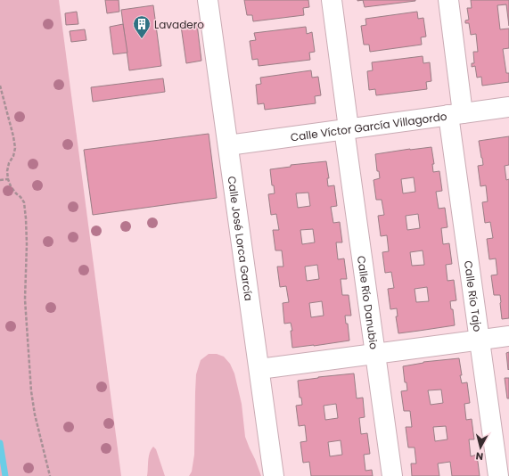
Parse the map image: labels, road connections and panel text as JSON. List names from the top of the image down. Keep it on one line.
{"streets":{"street":["Calle Víctor García Villagordo","Calle José Lorca García","Calle Río Tajo","Calle Río Danubio"]},"crossings":[["Calle Víctor García Villagordo","Calle José Lorca García"],["Calle Víctor García Villagordo","Calle Río Tajo"],["Calle Víctor García Villagordo","Calle Río Danubio"]],"places":{"building":["Lavadero"]},"north":"bottom"}
